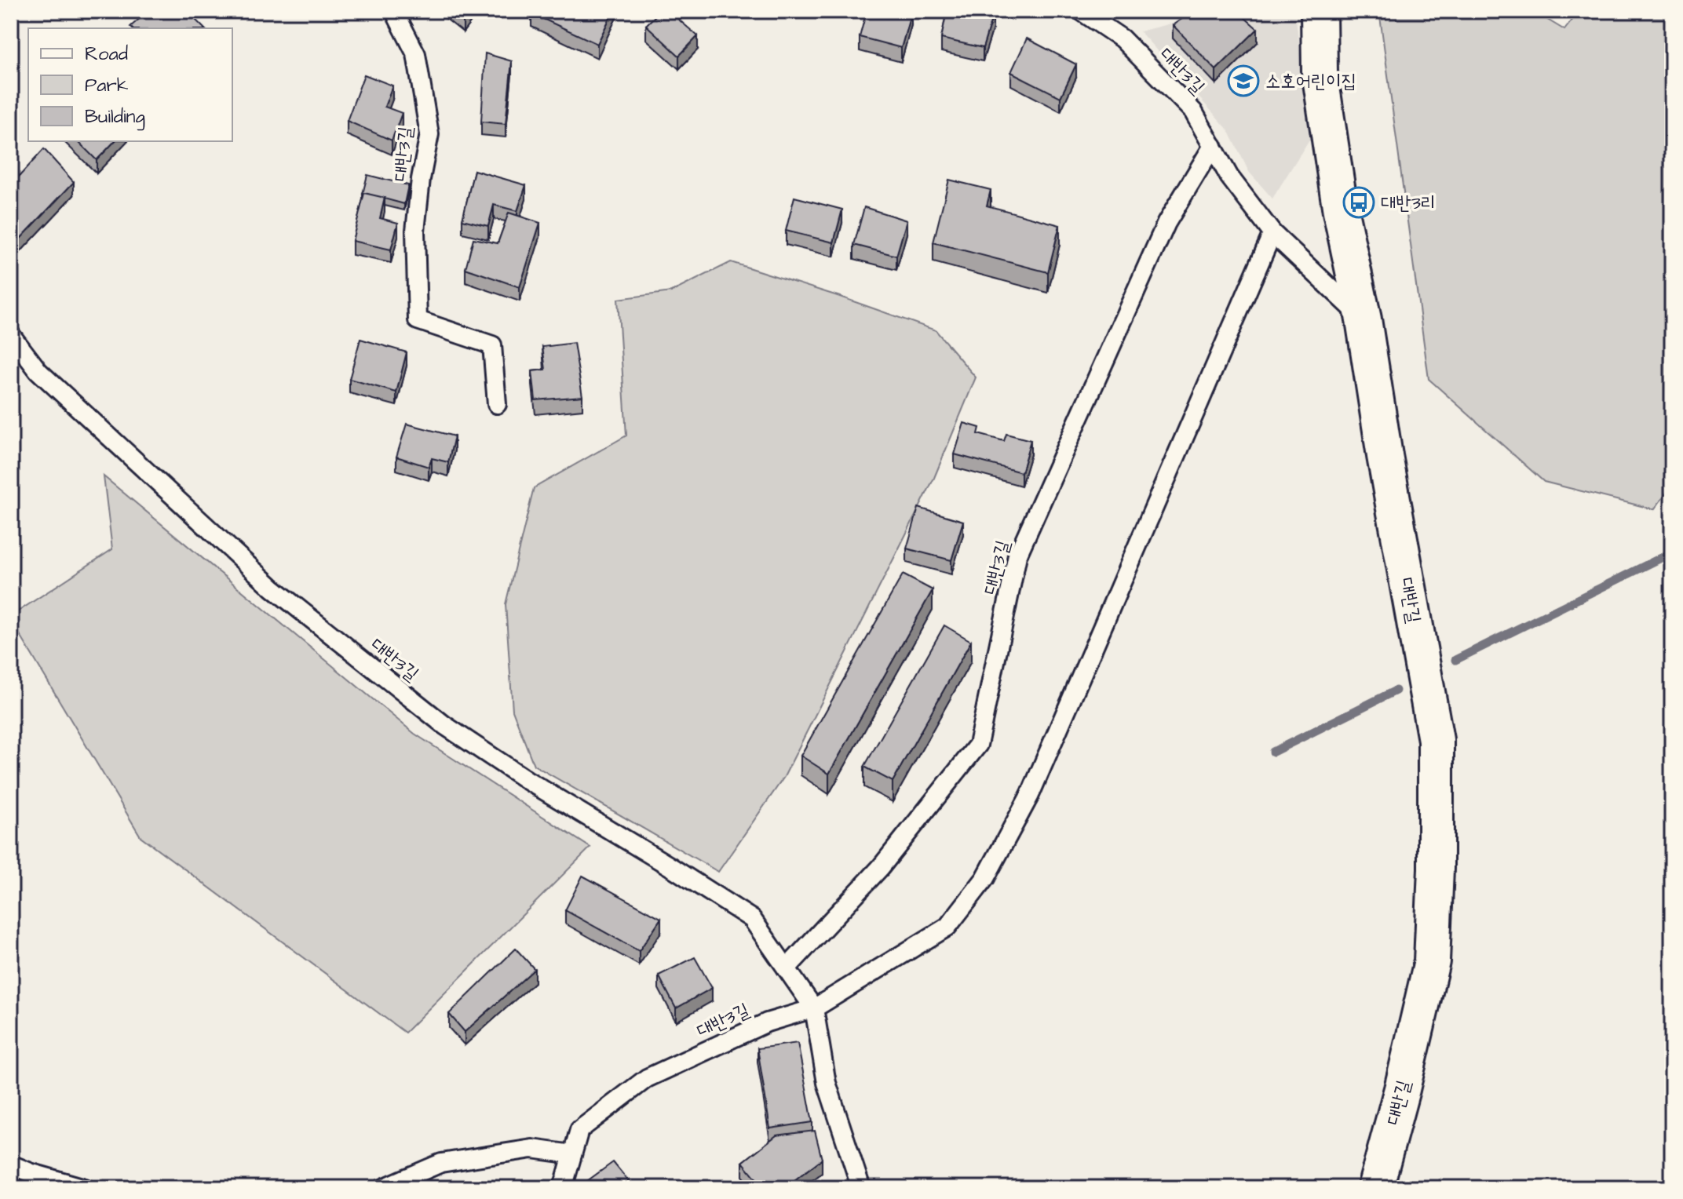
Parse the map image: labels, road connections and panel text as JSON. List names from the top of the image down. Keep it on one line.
{"streets":{"street":["대반길"],"lane":["대반3길"]},"crossings":[["대반3길","대반길"]],"places":{"school or university":["소호어린이집"],"bus stop":["대반3리"]},"legend":["Road","Park","Building"]}
